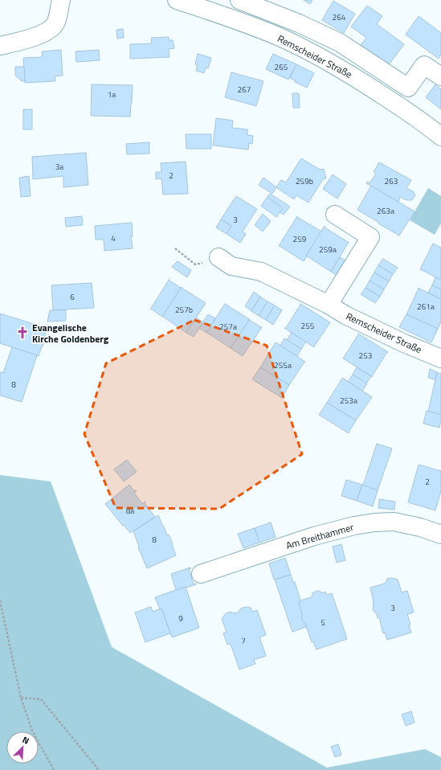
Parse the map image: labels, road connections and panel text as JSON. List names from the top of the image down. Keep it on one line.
{"streets":{"street":["Remscheider Straße","Am Breithammer"]},"places":{"church":["Evangelische Kirche Goldenberg"]},"house_numbers":["264","265","267","1a","3a","2","259b","263","263a","3","4","259","259a","6","261a","257b","255","257a","253","255a","8","253a","2","8a","8","3","9","5","7"],"north":"top right"}
